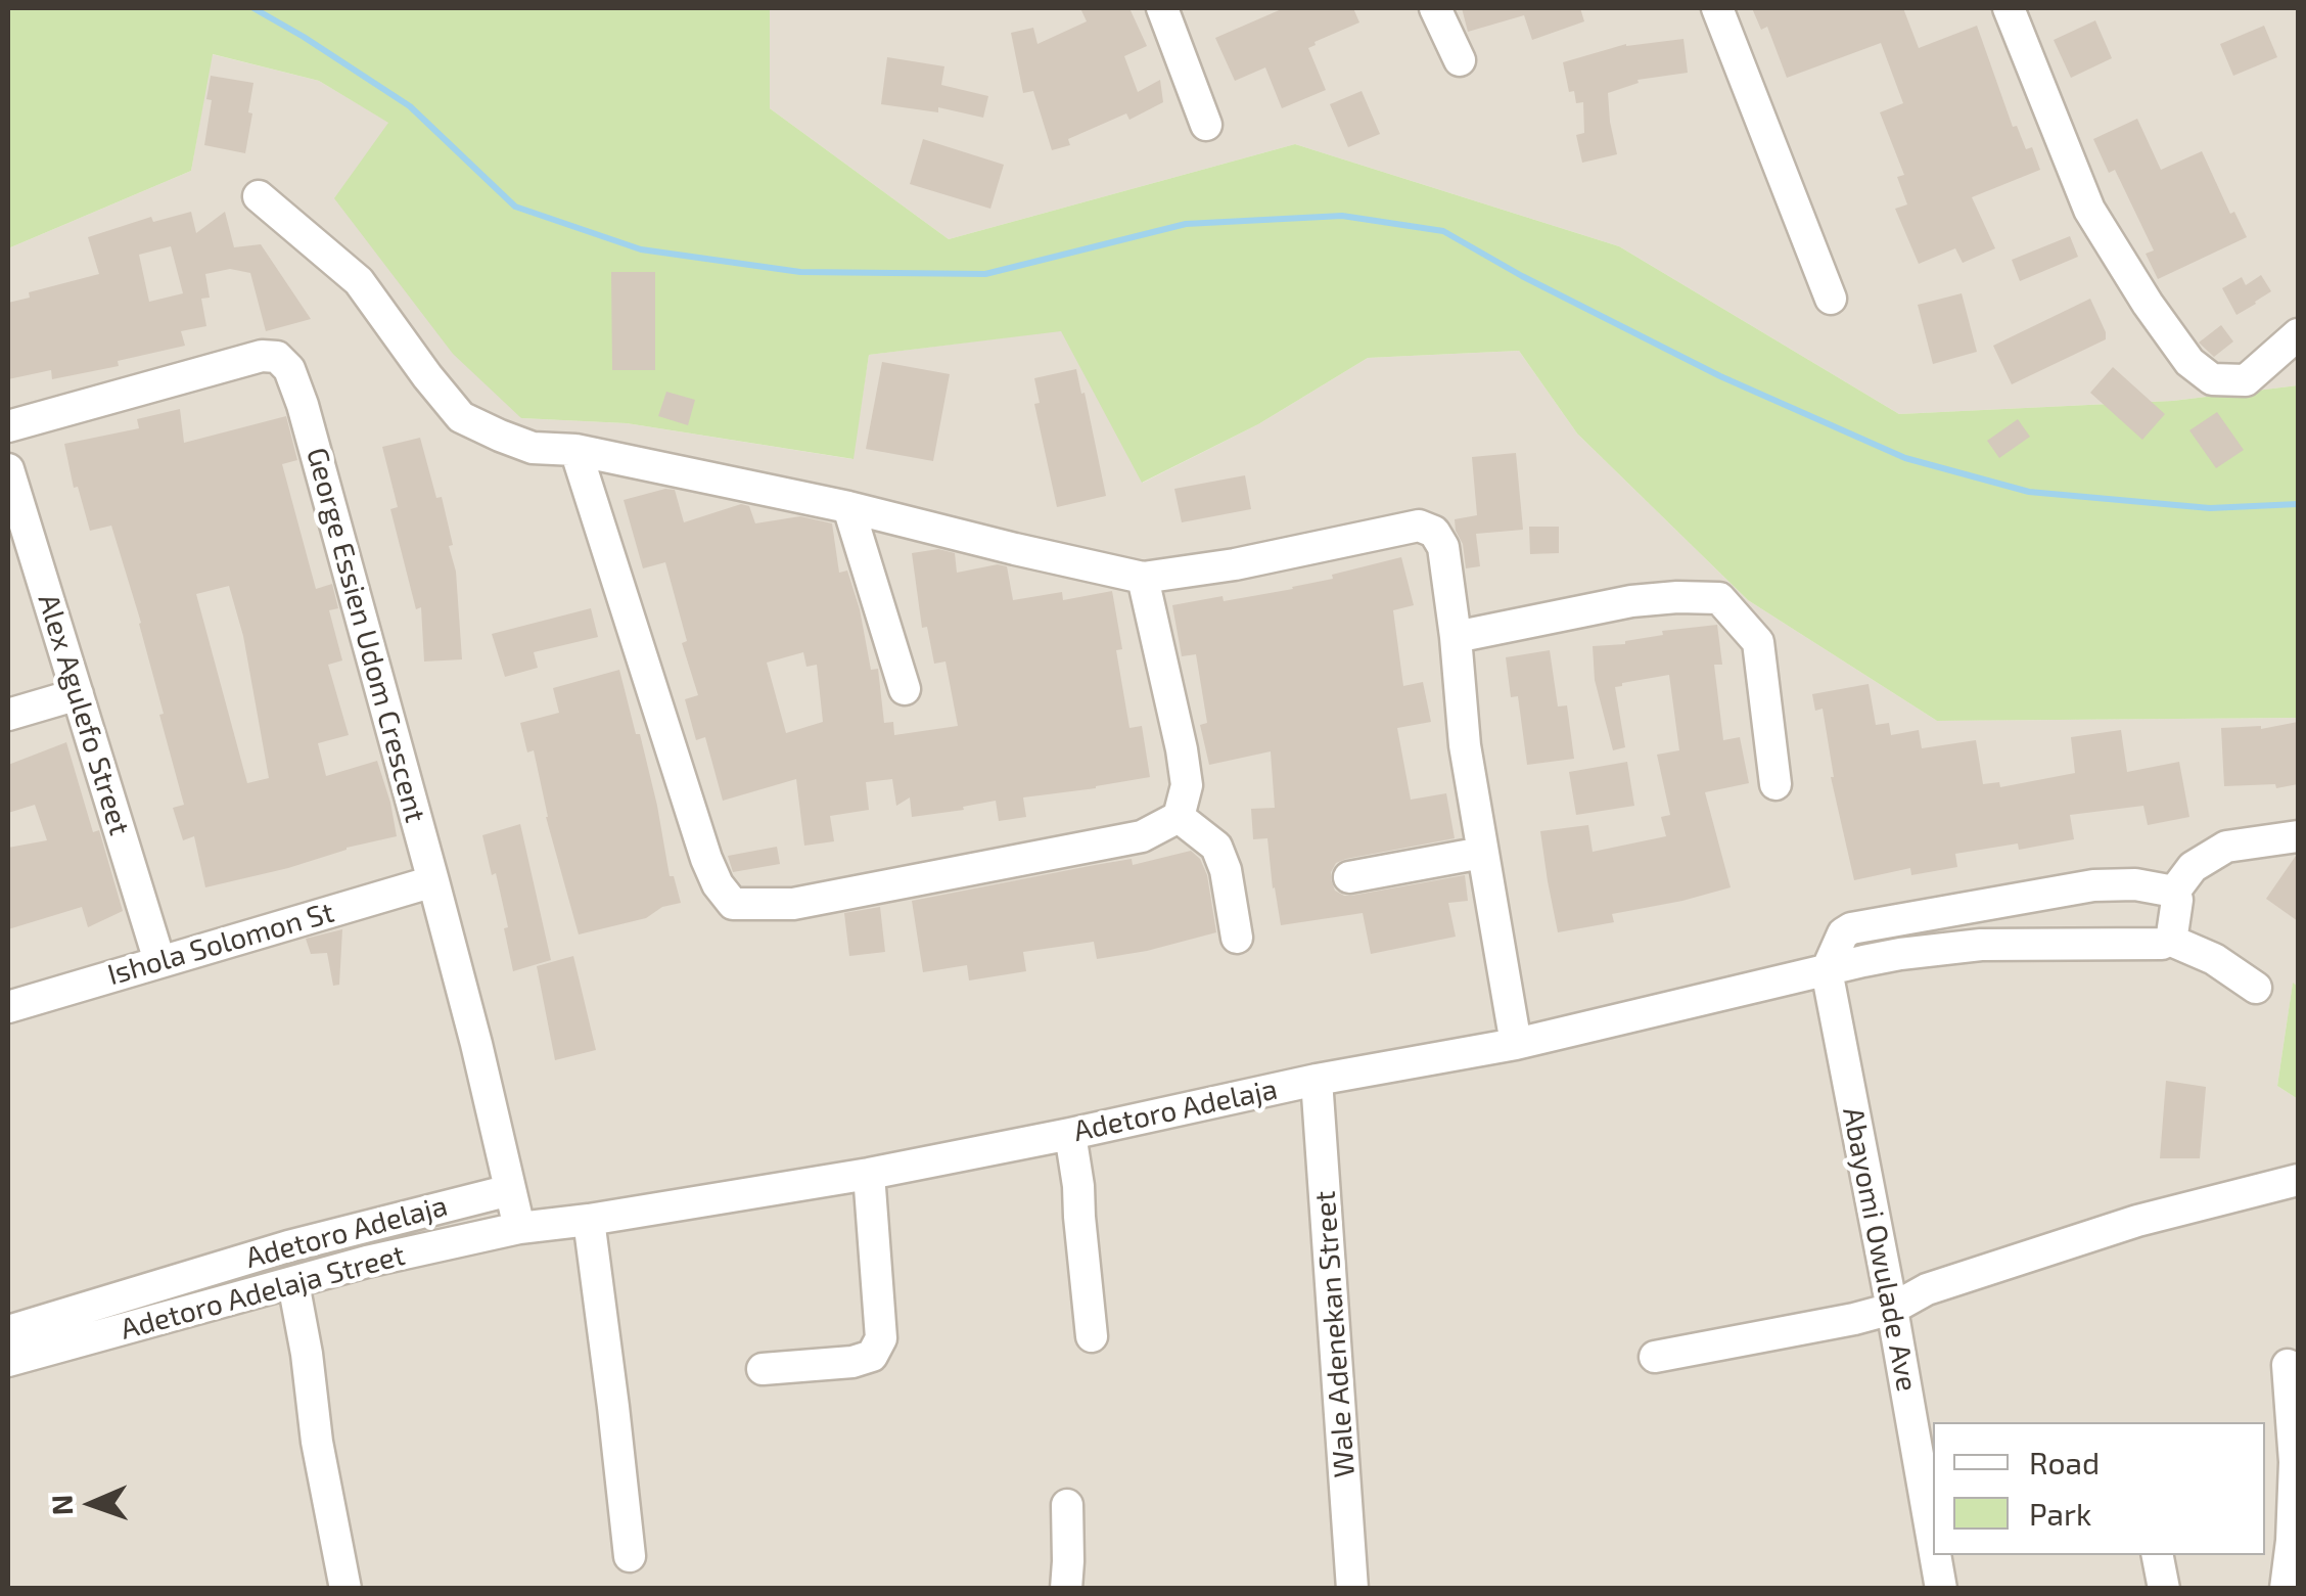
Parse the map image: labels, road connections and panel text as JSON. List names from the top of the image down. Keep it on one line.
{"streets":{"street":["George Essien Udom Crescent","Alex Agulefo Street","Ishola Solomon St","Adetoro Adelaja","Abayomi Owulade Ave","Adetoro Adelaja Street","Wale Adenekan Street"]},"crossings":[["George Essien Udom Crescent","Ishola Solomon St"],["George Essien Udom Crescent","Adetoro Adelaja"],["George Essien Udom Crescent","Adetoro Adelaja Street"],["Alex Agulefo Street","Ishola Solomon St"],["Adetoro Adelaja","Abayomi Owulade Ave"],["Adetoro Adelaja","Adetoro Adelaja Street"],["Adetoro Adelaja","Wale Adenekan Street"]],"legend":["Road","Park"],"north":"left"}
